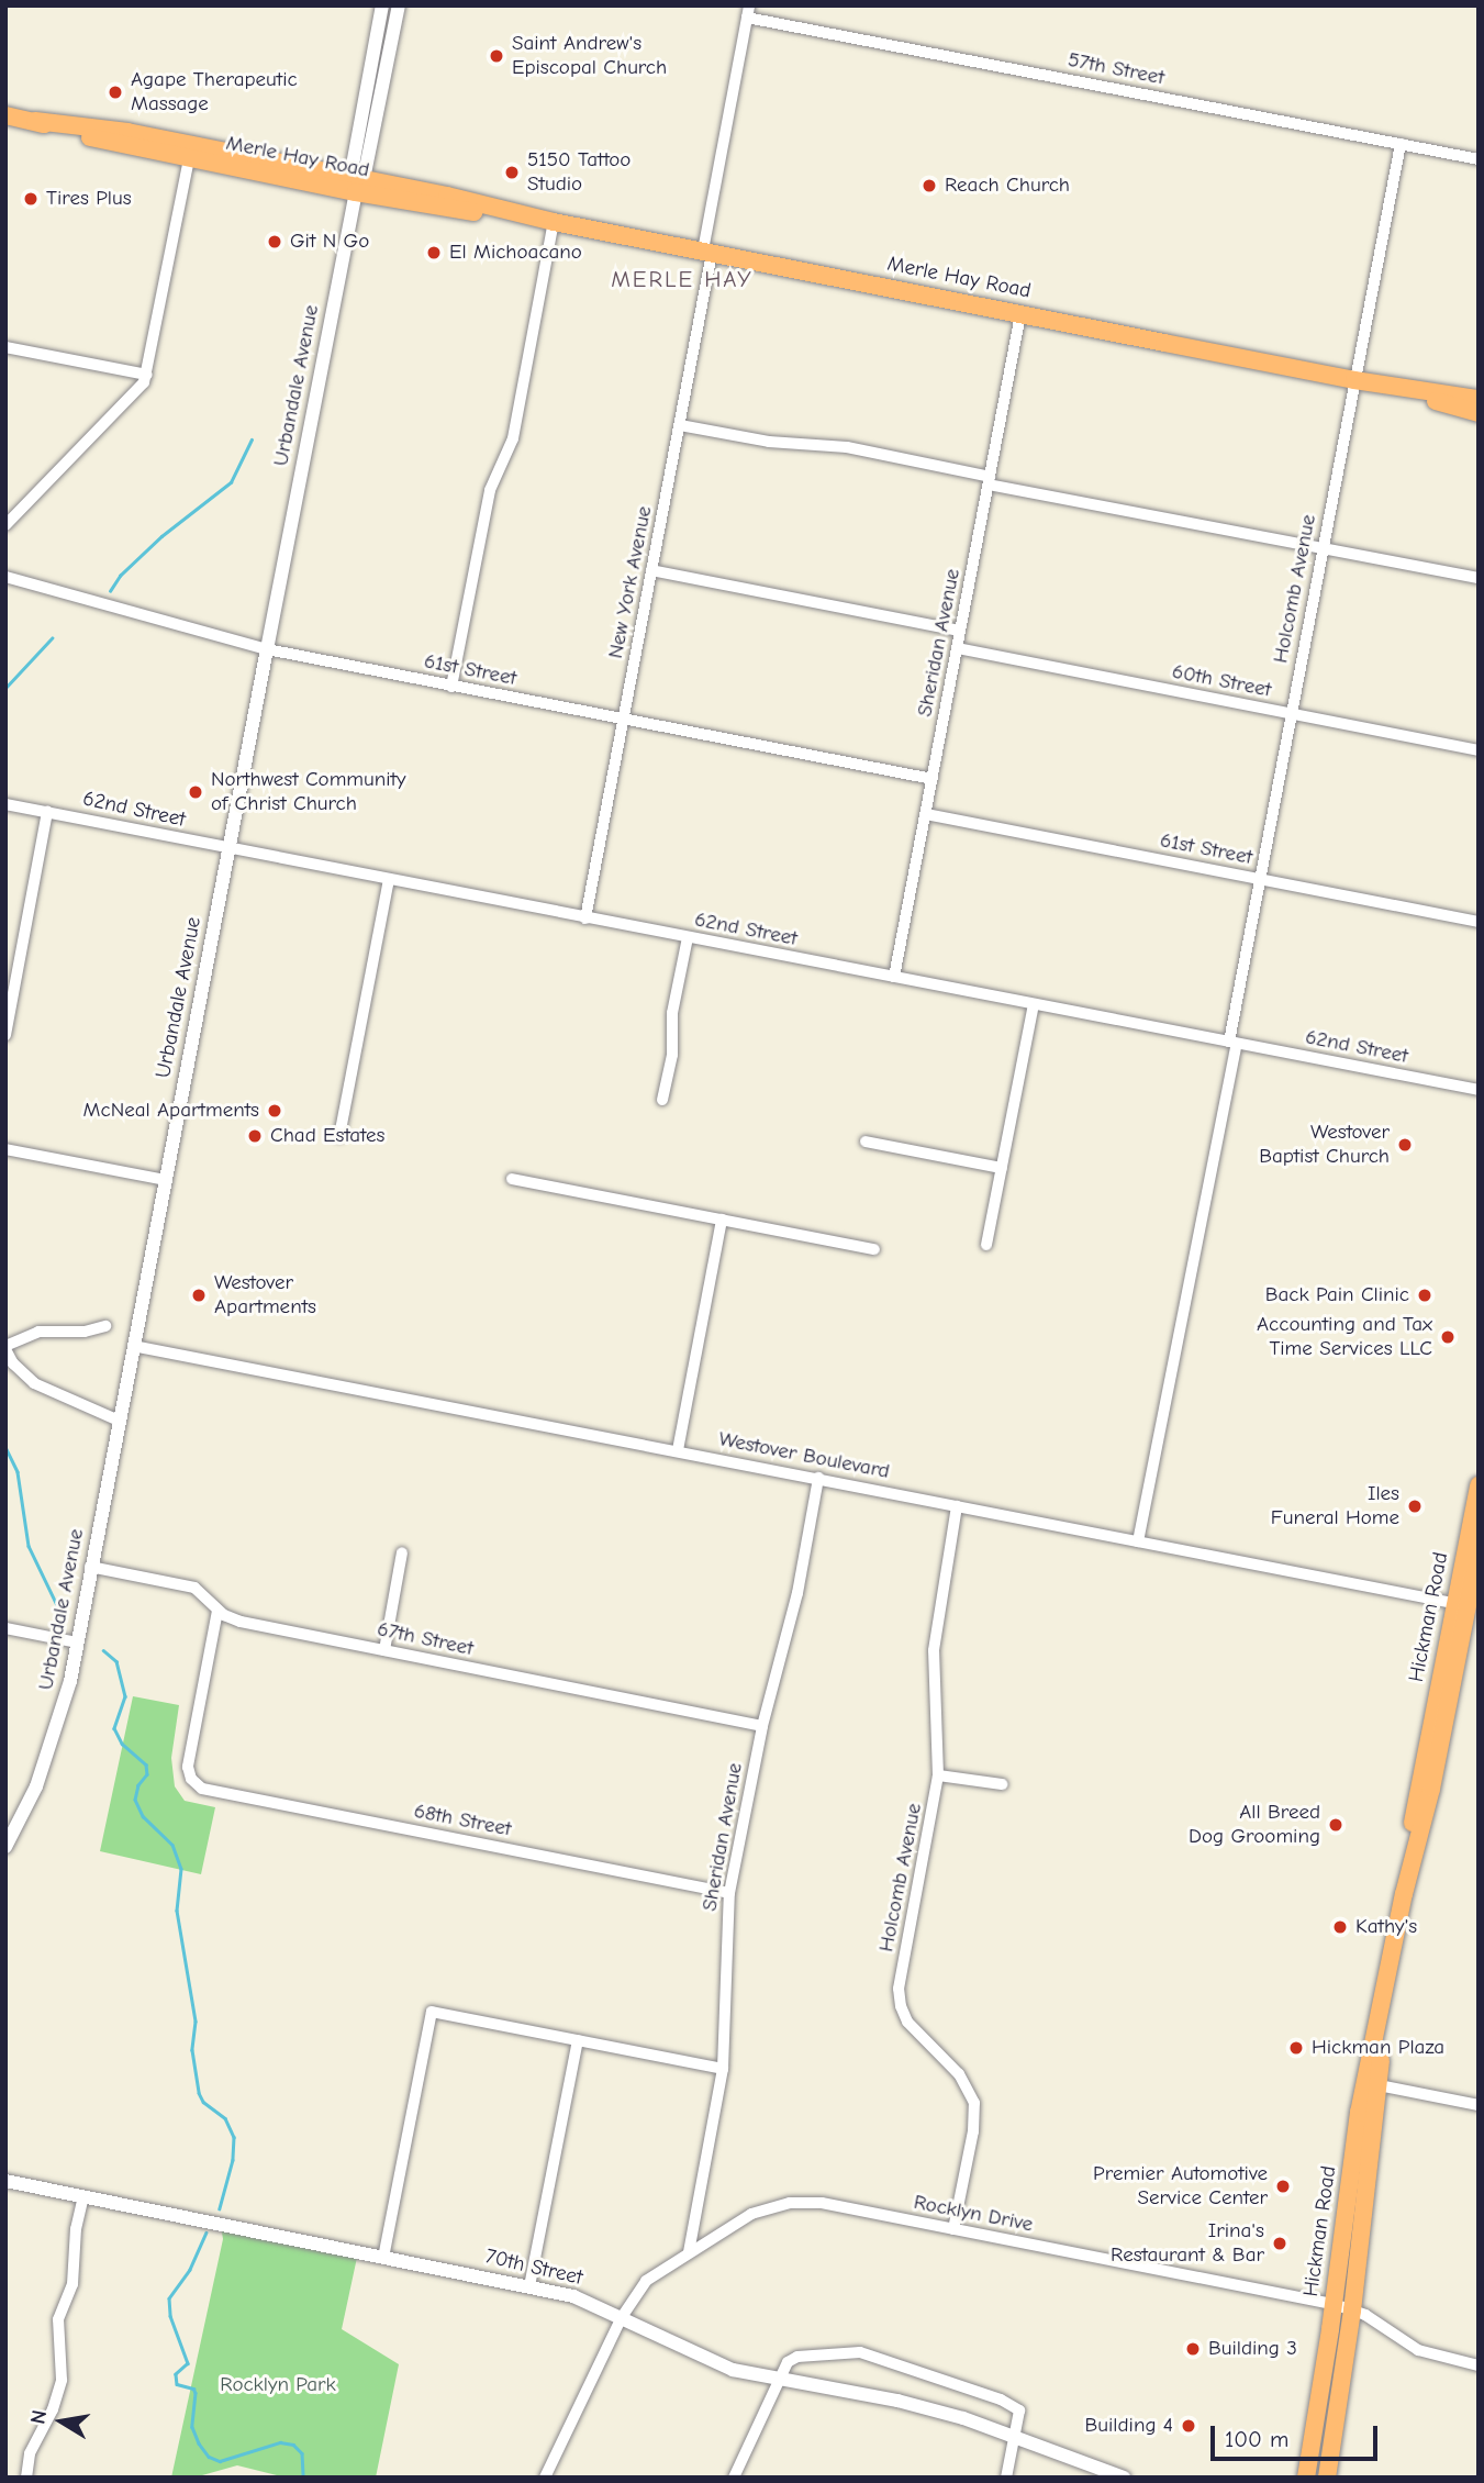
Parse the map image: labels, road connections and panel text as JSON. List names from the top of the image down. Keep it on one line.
{"streets":{"main road":["Merle Hay Road","Hickman Road"],"street":["57th Street","Urbandale Avenue","New York Avenue","Holcomb Avenue","Sheridan Avenue","61st Street","60th Street","62nd Street","Westover Boulevard","67th Street","68th Street","Rocklyn Drive","70th Street"]},"crossings":[["57th Street","New York Avenue"],["57th Street","Holcomb Avenue"],["Merle Hay Road","Urbandale Avenue"],["Merle Hay Road","New York Avenue"],["Merle Hay Road","Holcomb Avenue"],["Merle Hay Road","Sheridan Avenue"],["Urbandale Avenue","61st Street"],["Urbandale Avenue","62nd Street"],["Urbandale Avenue","Westover Boulevard"],["Urbandale Avenue","67th Street"],["New York Avenue","61st Street"],["New York Avenue","62nd Street"],["Holcomb Avenue","61st Street"],["Holcomb Avenue","60th Street"],["Holcomb Avenue","62nd Street"],["Holcomb Avenue","Westover Boulevard"],["Holcomb Avenue","Rocklyn Drive"],["Sheridan Avenue","61st Street"],["Sheridan Avenue","60th Street"],["Sheridan Avenue","62nd Street"],["Sheridan Avenue","Westover Boulevard"],["Sheridan Avenue","67th Street"],["Sheridan Avenue","68th Street"],["Sheridan Avenue","Rocklyn Drive"],["Westover Boulevard","Hickman Road"],["Hickman Road","Rocklyn Drive"],["67th Street","68th Street"],["Rocklyn Drive","70th Street"]],"districts":["MERLE HAY"],"parks":["Rocklyn Park"],"places":["Saint Andrew's Episcopal Church","Agape Therapeutic Massage","5150 Tattoo Studio","Reach Church","Tires Plus","Git N Go","El Michoacano","Northwest Community of Christ Church","McNeal Apartments","Chad Estates","Westover Baptist Church","Westover Apartments","Back Pain Clinic","Accounting and Tax Time Services LLC","Iles Funeral Home","All Breed Dog Grooming","Kathy's","Hickman Plaza","Premier Automotive Service Center","Irina's Restaurant & Bar","Building 3","Building 4"],"scale_bar":"100 m","north":"left"}
